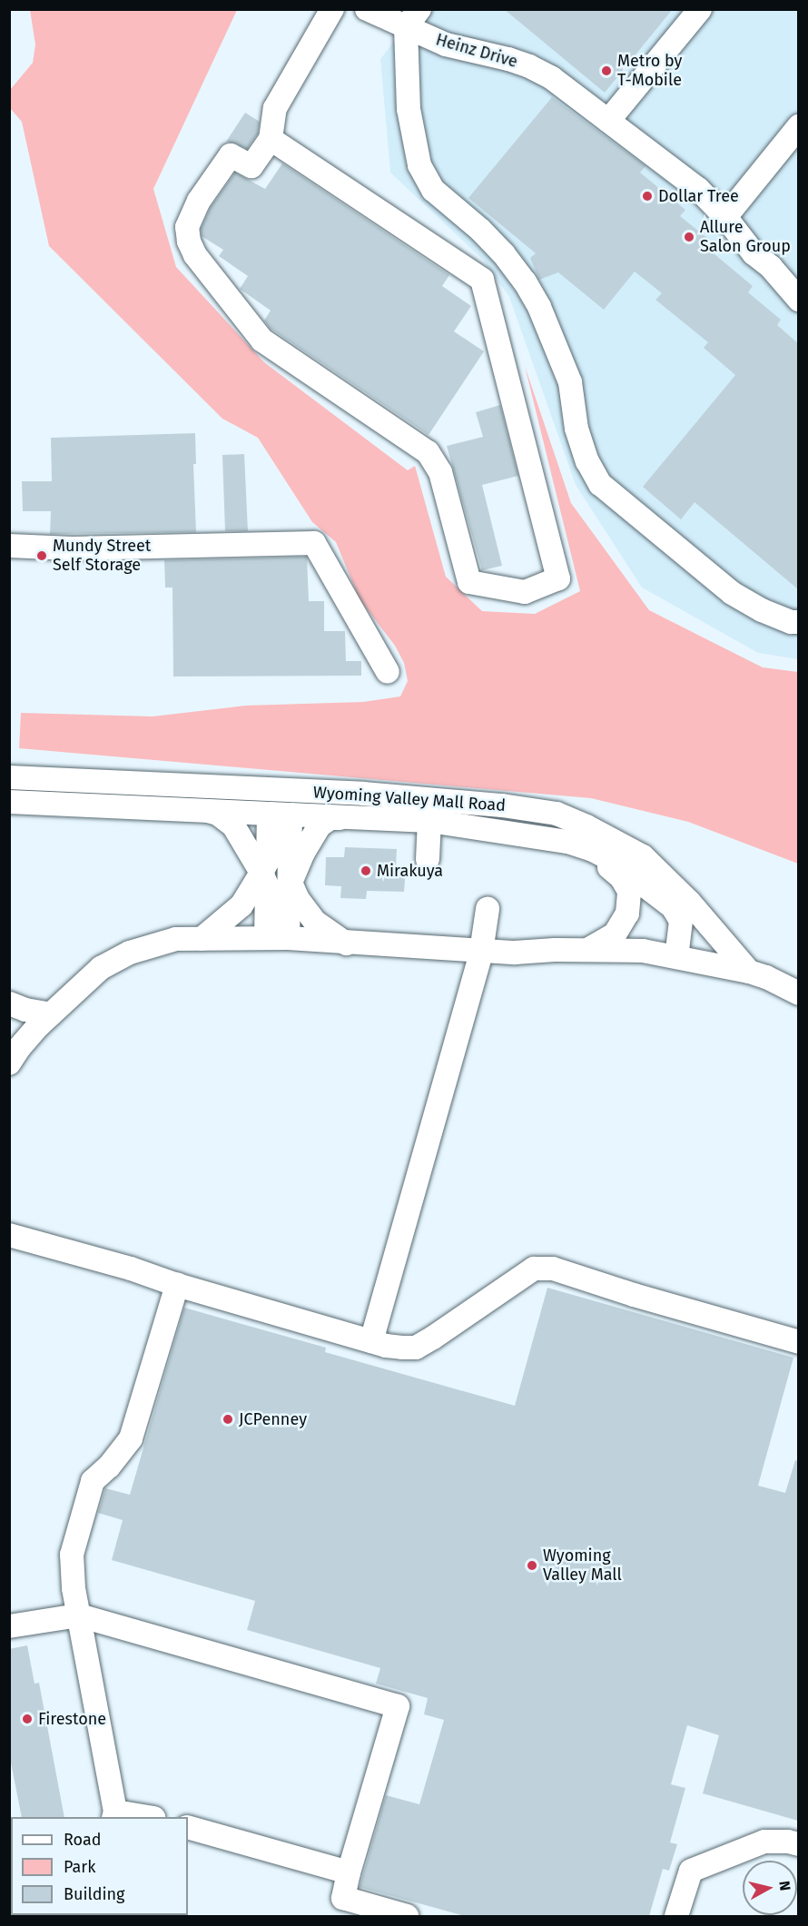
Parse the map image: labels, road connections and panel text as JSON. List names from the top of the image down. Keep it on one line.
{"streets":{"street":["Heinz Drive","Wyoming Valley Mall Road"]},"places":["Metro by T-Mobile","Dollar Tree","Allure Salon Group","Mundy Street Self Storage","Mirakuya","JCPenney","Wyoming Valley Mall","Firestone"],"legend":["Road","Park","Building"],"north":"right"}
